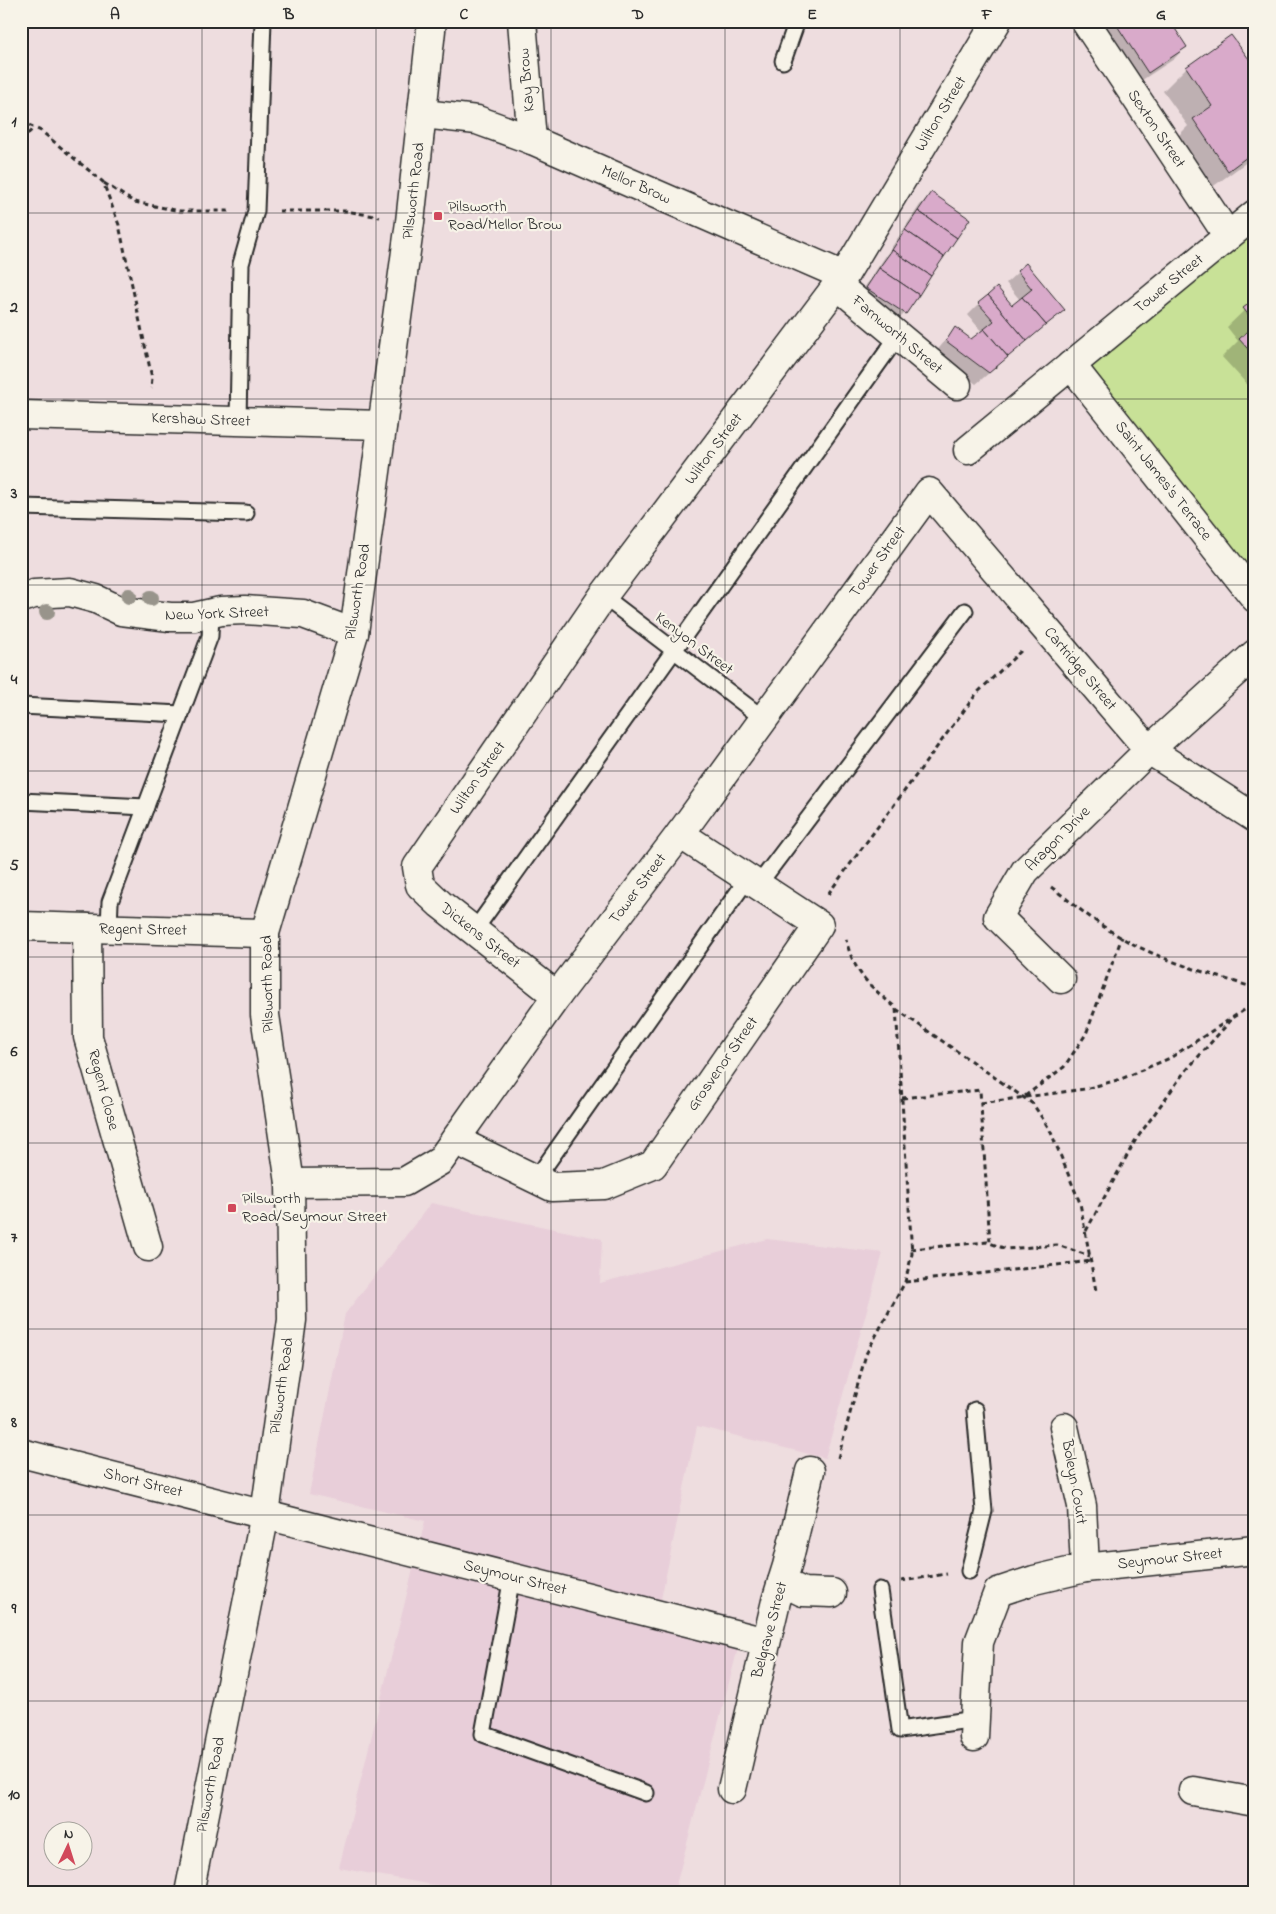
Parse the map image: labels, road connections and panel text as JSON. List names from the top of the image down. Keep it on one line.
{"streets":{"street":["Kay Brow","Wilton Street","Sexton Street","Mellor Brow","Pilsworth Road","Tower Street","Farnworth Street","Kershaw Street","Saint James's Terrace","New York Street","Cartridge Street","Aragon Drive","Regent Street","Dickens Street","Grosvenor Street","Regent Close","Boleyn Court","Short Street","Seymour Street","Belgrave Street"],"lane":["Kenyon Street"]},"crossings":[["Kay Brow","Mellor Brow"],["Wilton Street","Mellor Brow"],["Wilton Street","Farnworth Street"],["Wilton Street","Kenyon Street"],["Wilton Street","Dickens Street"],["Sexton Street","Tower Street"],["Mellor Brow","Pilsworth Road"],["Mellor Brow","Farnworth Street"],["Pilsworth Road","Tower Street"],["Pilsworth Road","Kershaw Street"],["Pilsworth Road","New York Street"],["Pilsworth Road","Regent Street"],["Pilsworth Road","Short Street"],["Pilsworth Road","Seymour Street"],["Tower Street","Saint James's Terrace"],["Tower Street","Kenyon Street"],["Tower Street","Cartridge Street"],["Tower Street","Dickens Street"],["Tower Street","Grosvenor Street"],["Cartridge Street","Aragon Drive"],["Regent Street","Regent Close"],["Boleyn Court","Seymour Street"],["Short Street","Seymour Street"],["Seymour Street","Belgrave Street"]],"places":{"transit":["Pilsworth Road/Mellor Brow","Pilsworth Road/Seymour Street"]},"north":"top","grid":{"columns":["A","B","C","D","E","F","G"],"rows":["1","2","3","4","5","6","7","8","9","10"]}}
